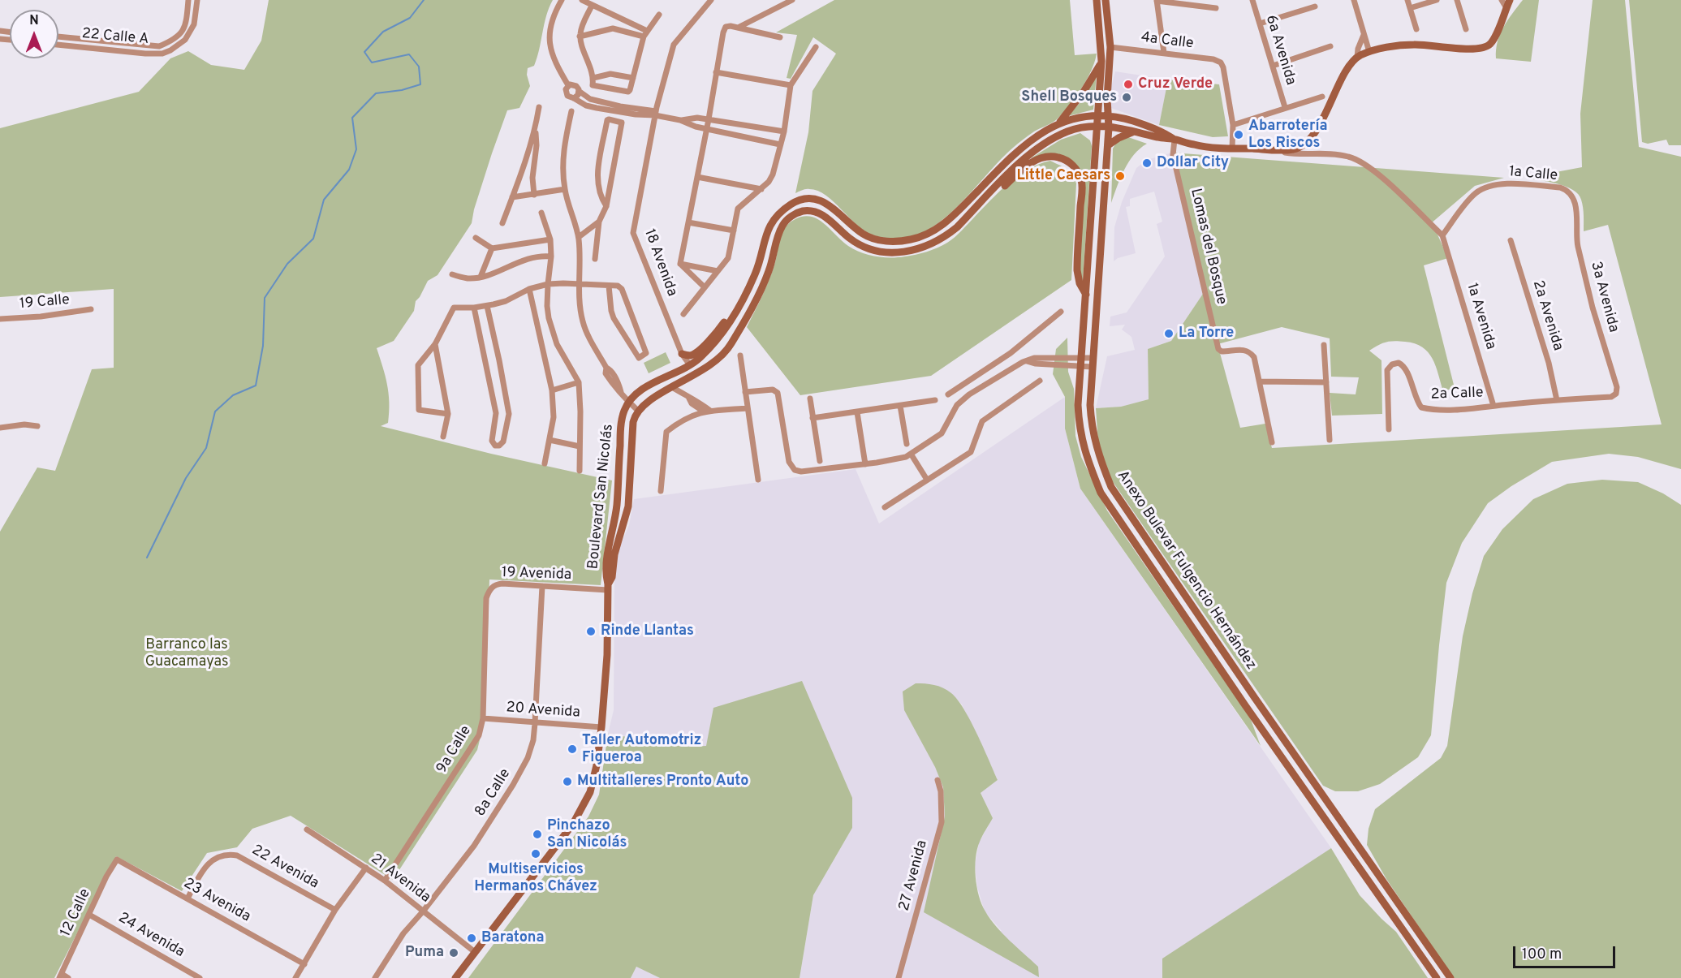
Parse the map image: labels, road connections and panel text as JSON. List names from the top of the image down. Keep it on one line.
{"streets":{"main road":["Boulevard San Nicolás","Anexo Bulevar Fulgencio Hernández"],"street":["22 Calle A","4a Calle","6a Avenida","1a Calle","Lomas del Bosque","18 Avenida","3a Avenida","19 Calle","2a Avenida","1a Avenida","2a Calle","19 Avenida","20 Avenida","9a Calle","8a Calle","22 Avenida","27 Avenida","21 Avenida","23 Avenida","12 Calle","24 Avenida"]},"crossings":[["4a Calle","Anexo Bulevar Fulgencio Hernández"],["1a Calle","3a Avenida"],["1a Calle","1a Avenida"],["3a Avenida","2a Calle"],["2a Avenida","2a Calle"],["1a Avenida","2a Calle"],["Boulevard San Nicolás","19 Avenida"],["Boulevard San Nicolás","20 Avenida"],["Boulevard San Nicolás","21 Avenida"],["19 Avenida","9a Calle"],["19 Avenida","8a Calle"],["20 Avenida","9a Calle"],["20 Avenida","8a Calle"],["9a Calle","21 Avenida"],["8a Calle","21 Avenida"],["22 Avenida","23 Avenida"],["23 Avenida","12 Calle"],["12 Calle","24 Avenida"]],"parks":["Barranco las Guacamayas"],"places":["Cruz Verde","Shell Bosques","Abarrotería Los Riscos","Dollar City","Little Caesars","La Torre","Rinde Llantas","Taller Automotriz Figueroa","Multitalleres Pronto Auto","Pinchazo San Nicolás","Multiservicios Hermanos Chávez","Baratona","Puma"],"scale_bar":"100 m","north":"top"}
